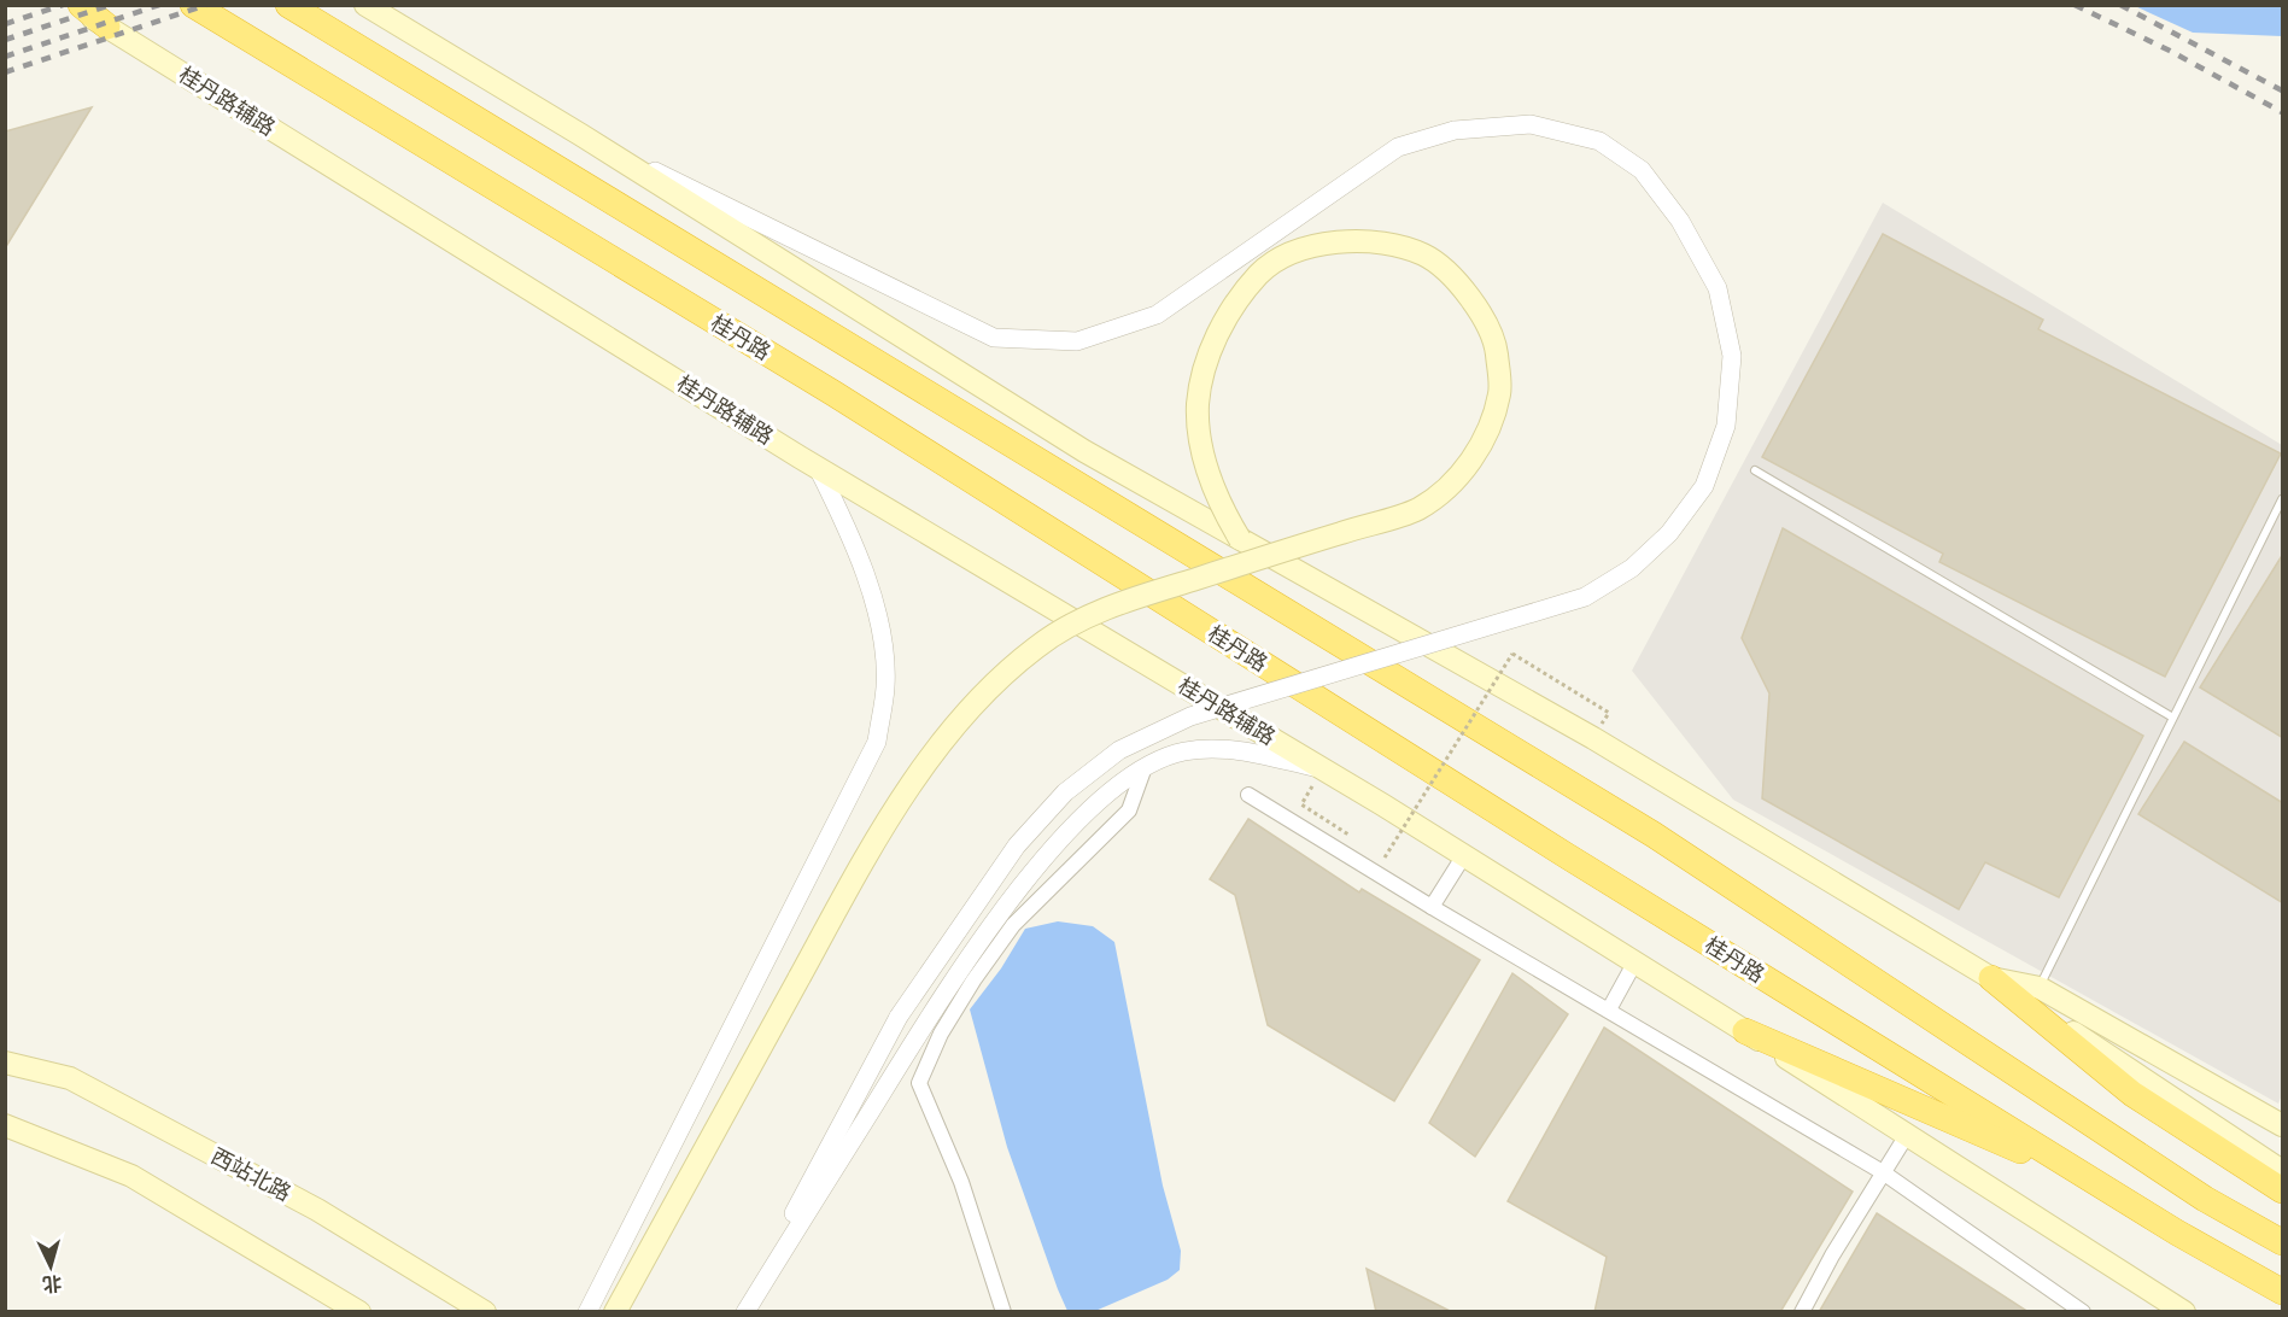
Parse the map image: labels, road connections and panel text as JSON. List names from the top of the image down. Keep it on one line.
{"streets":{"highway":["桂丹路"],"main road":["桂丹路辅路","西站北路"]},"north":"bottom"}
